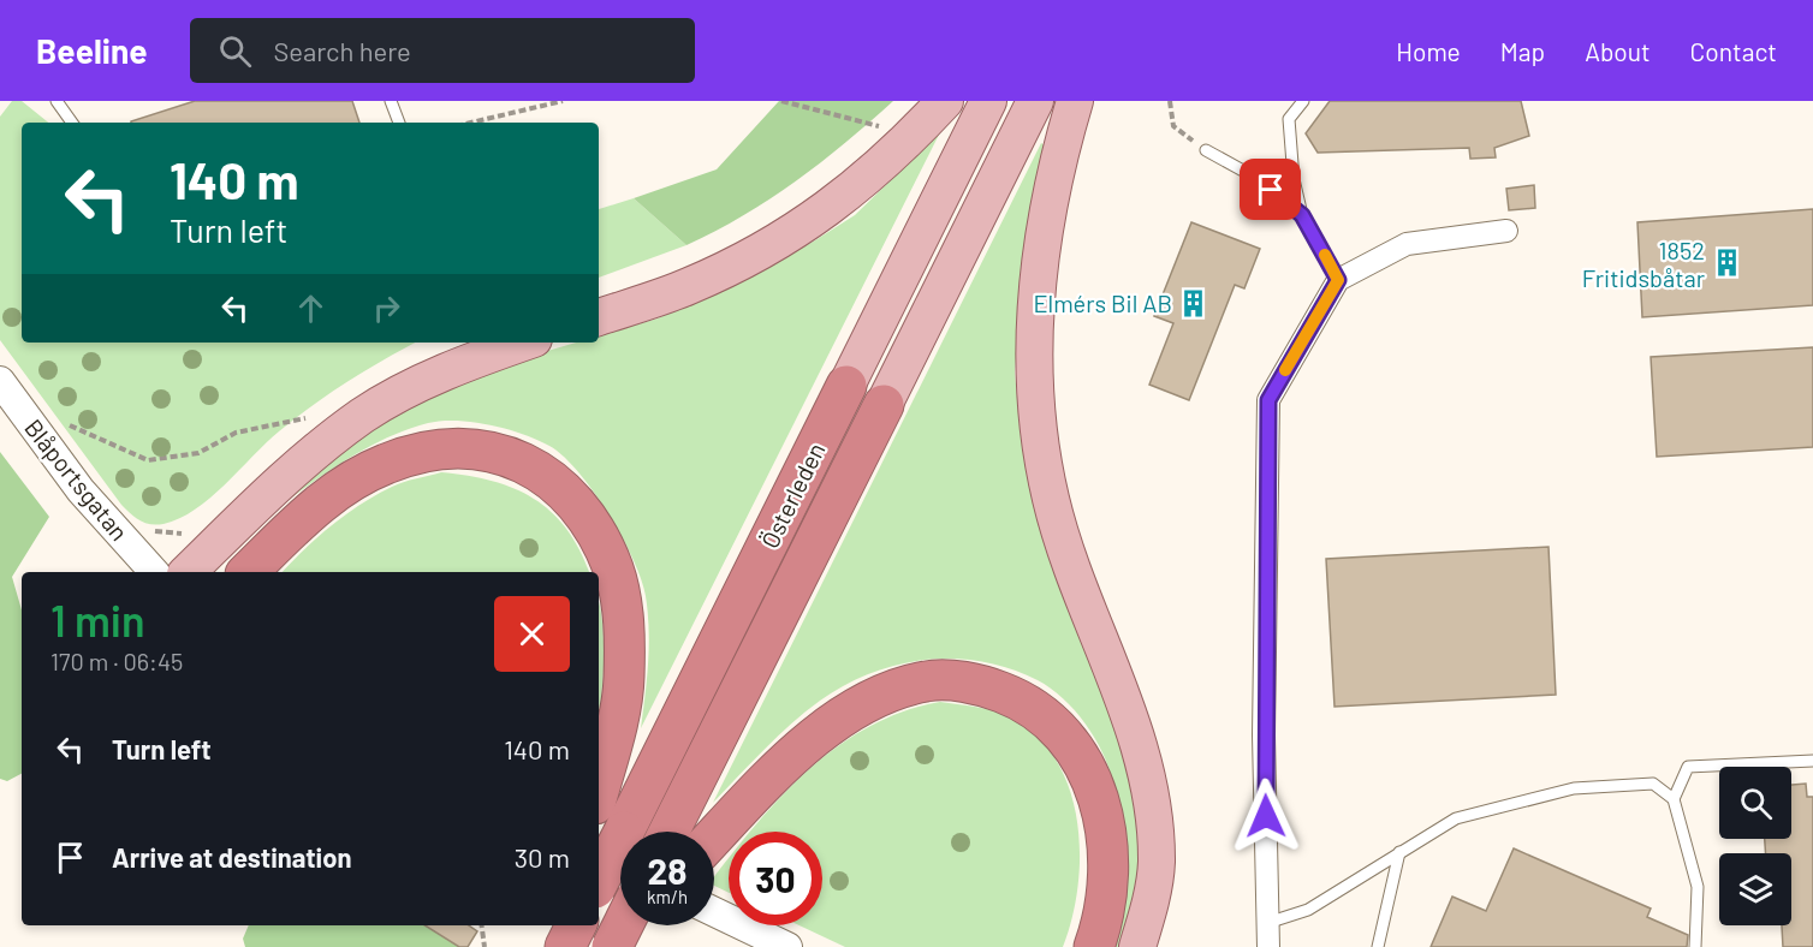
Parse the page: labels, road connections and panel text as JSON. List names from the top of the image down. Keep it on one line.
{"streets":{"highway":["Österleden"],"street":["Blåportsgatan"]},"places":{"building":["1852 Fritidsbåtar","Elmérs Bil AB"]},"page":{"header":"Beeline","search":"Search here","nav":["Home","Map","About","Contact"],"turn":["140 m","Turn left"],"heading":["1 min","170 m · 06:45"],"list":[{"name":"Turn left","value":"140 m"},{"name":"Arrive at destination","value":"30 m"}],"speed":"28 km/h","limit":"30"}}
